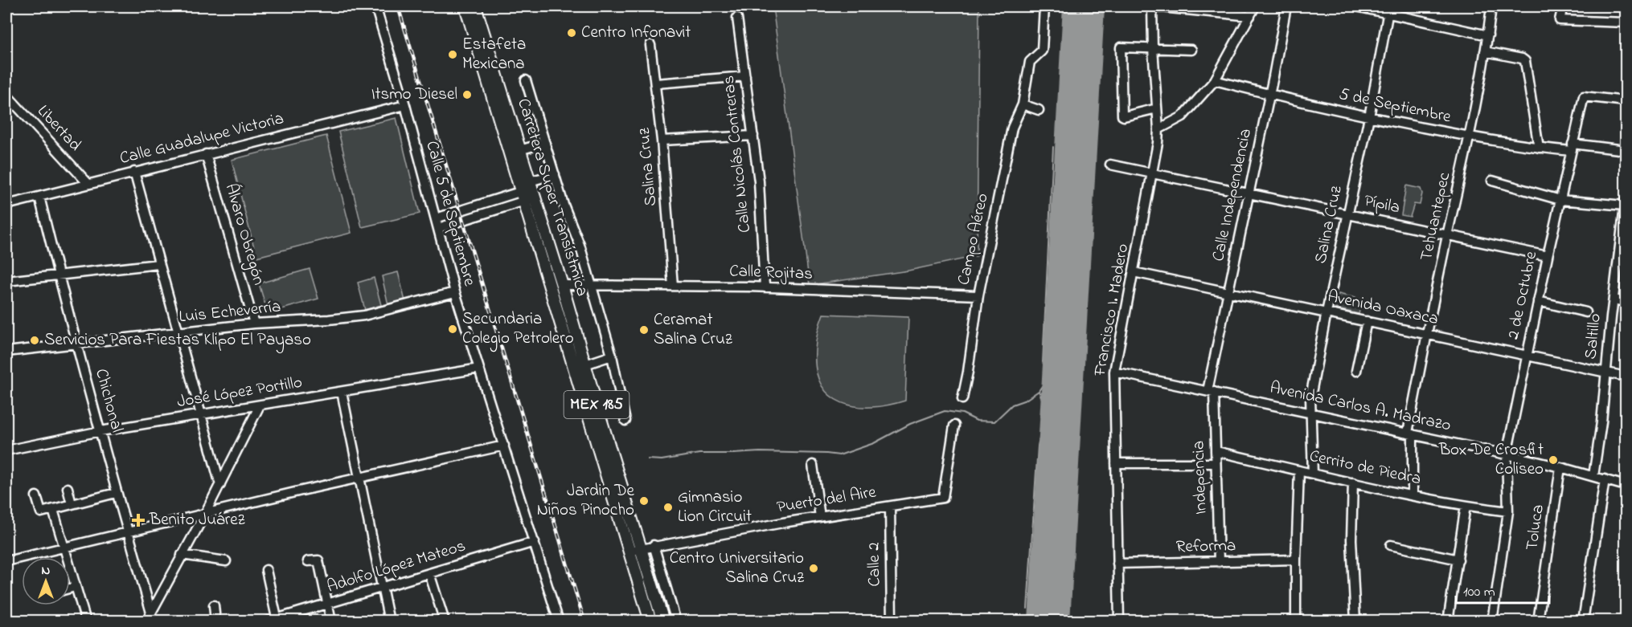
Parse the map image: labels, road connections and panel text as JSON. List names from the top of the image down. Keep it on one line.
{"streets":{"main road":["Carretera Super Transístmica","MEX 185"],"street":["5 de Septiembre","Libertad","Calle Guadalupe Victoria","Calle Nicolás Contreras","Salina Cruz","Calle Independencia","Pípila","Calle 5 de Septiembre","Tehuantepec","Álvaro Obregón","Campo Aéreo","Calle Rojitas","2 de Octubre","Avenida Oaxaca","Francisco I. Madero","Luis Echeverría","Saltillo","José López Portillo","Chichonal","Avenida Carlos A. Madrazo","Cerrito de Piedra","Indepencia","Puerto del Aire","Toluca","Reforma","Calle 2","Adolfo López Mateos"]},"crossings":[["5 de Septiembre","Salina Cruz"],["5 de Septiembre","Calle Independencia"],["5 de Septiembre","Tehuantepec"],["5 de Septiembre","2 de Octubre"],["Libertad","Calle Guadalupe Victoria"],["Calle Guadalupe Victoria","Calle 5 de Septiembre"],["Calle Guadalupe Victoria","Álvaro Obregón"],["Calle Guadalupe Victoria","Chichonal"],["Calle Nicolás Contreras","Calle Rojitas"],["Salina Cruz","Pípila"],["Salina Cruz","Calle Rojitas"],["Salina Cruz","Avenida Oaxaca"],["Salina Cruz","Avenida Carlos A. Madrazo"],["Salina Cruz","Cerrito de Piedra"],["Calle Independencia","Pípila"],["Calle Independencia","Avenida Oaxaca"],["Calle Independencia","Avenida Carlos A. Madrazo"],["Calle Independencia","Indepencia"],["Carretera Super Transístmica","Calle Rojitas"],["Carretera Super Transístmica","MEX 185"],["Carretera Super Transístmica","Puerto del Aire"],["Pípila","Tehuantepec"],["Pípila","2 de Octubre"],["Pípila","Francisco I. Madero"],["Calle 5 de Septiembre","Luis Echeverría"],["Calle 5 de Septiembre","José López Portillo"],["Calle 5 de Septiembre","Adolfo López Mateos"],["Tehuantepec","Avenida Oaxaca"],["Tehuantepec","Avenida Carlos A. Madrazo"],["Tehuantepec","Cerrito de Piedra"],["Álvaro Obregón","Luis Echeverría"],["Campo Aéreo","Calle Rojitas"],["2 de Octubre","Avenida Oaxaca"],["2 de Octubre","Avenida Carlos A. Madrazo"],["2 de Octubre","Cerrito de Piedra"],["Avenida Oaxaca","Francisco I. Madero"],["Avenida Oaxaca","Saltillo"],["Francisco I. Madero","Avenida Carlos A. Madrazo"],["Francisco I. Madero","Reforma"],["Luis Echeverría","Chichonal"],["Saltillo","Avenida Carlos A. Madrazo"],["José López Portillo","Chichonal"],["Avenida Carlos A. Madrazo","Indepencia"],["Avenida Carlos A. Madrazo","Toluca"],["Cerrito de Piedra","Indepencia"],["Indepencia","Reforma"],["Puerto del Aire","Calle 2"]],"places":{"other":["Centro Infonavit","Estafeta Mexicana","Itsmo Diesel","Secundaria Colegio Petrolero","Ceramat Salina Cruz","Servicios Para Fiestas Klipo El Payaso","Box De Crosfit Coliseo","Jardin De Niños Pinocho","Gimnasio Lion Circuit","Centro Universitario Salina Cruz"],"health":["Benito Juárez"]},"scale_bar":"100 m","north":"top"}
